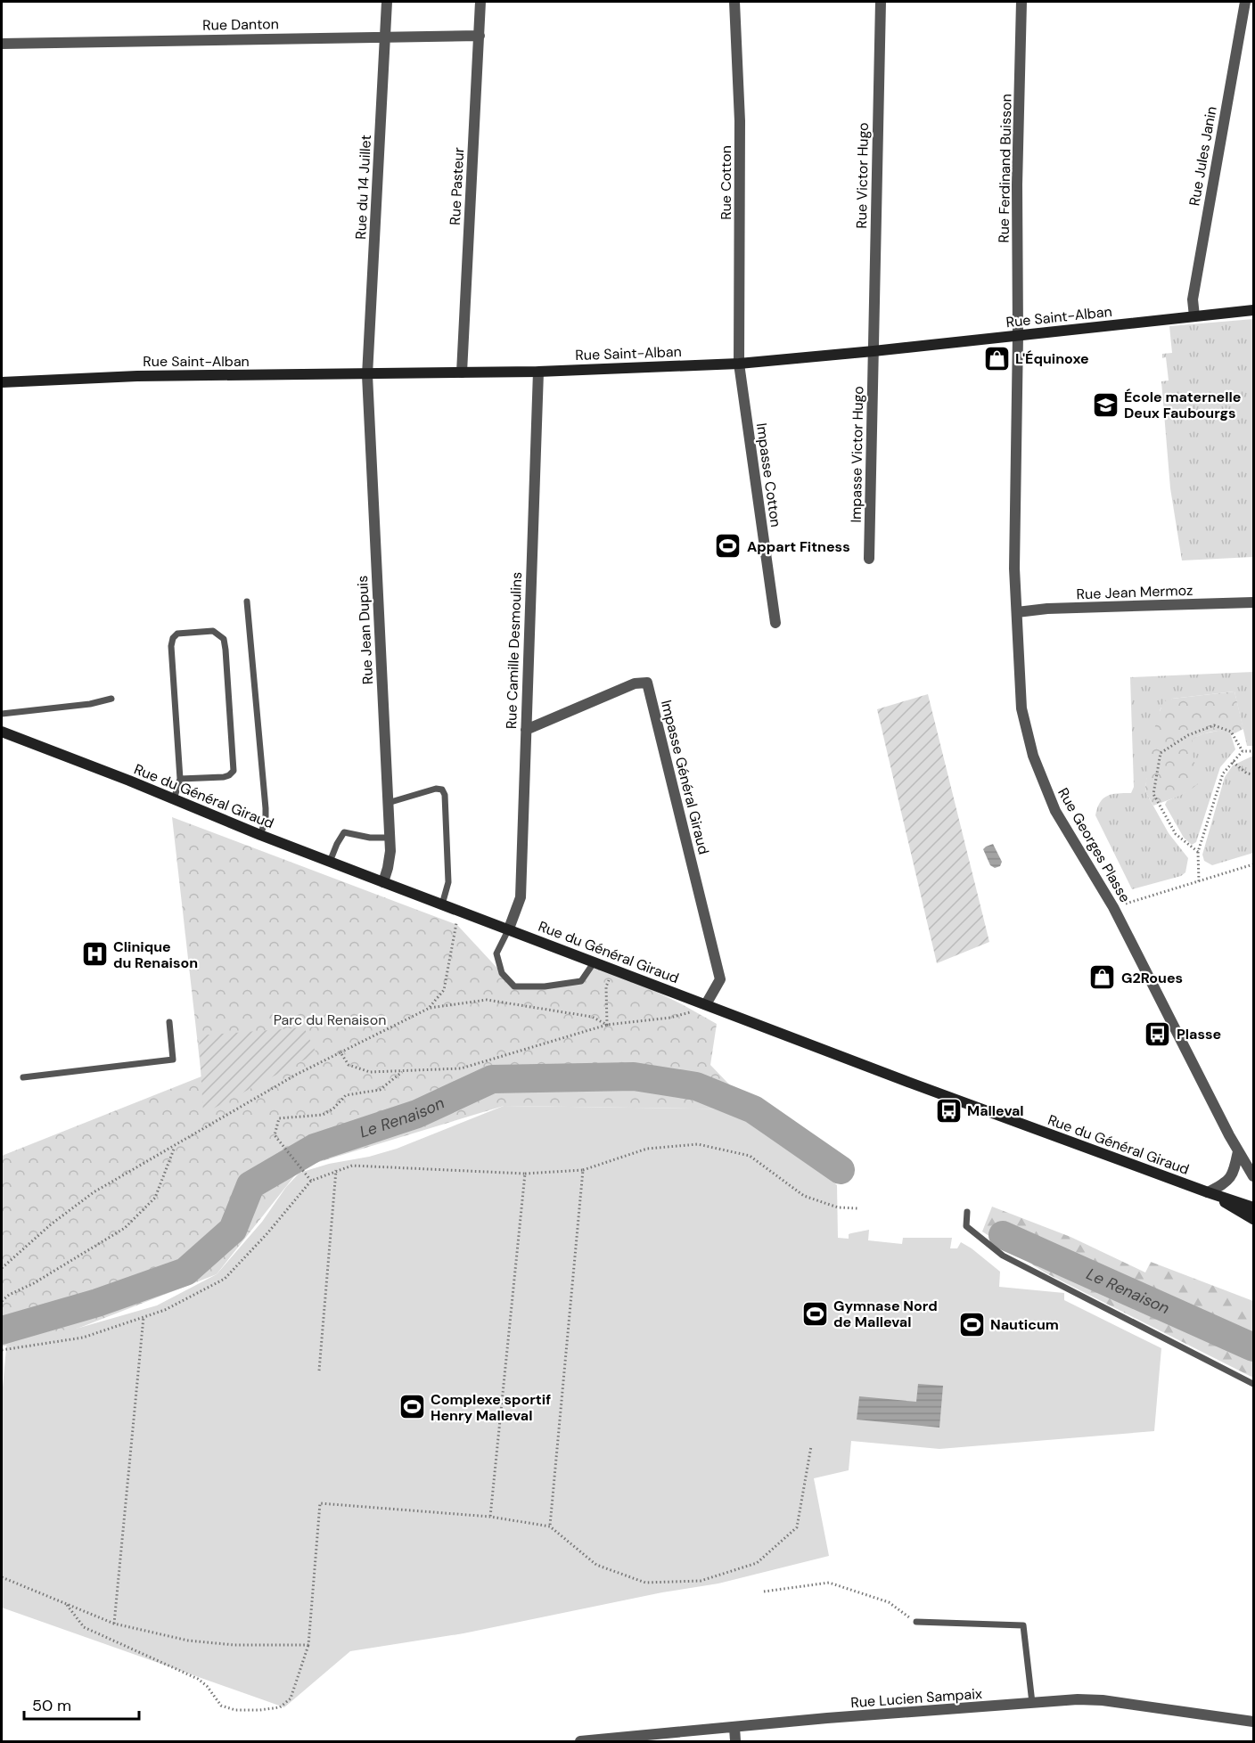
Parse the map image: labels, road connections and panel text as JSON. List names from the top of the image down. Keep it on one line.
{"streets":{"street":["Rue Danton","Rue Jules Janin","Rue Ferdinand Buisson","Rue Victor Hugo","Rue Cotton","Rue Pasteur","Rue du 14 Juillet","Rue Saint-Alban","Impasse Victor Hugo","Impasse Cotton","Rue Jean Mermoz","Rue Jean Dupuis","Rue Camille Desmoulins","Impasse Général Giraud","Rue du Général Giraud","Rue Georges Plasse","Rue Lucien Sampaix"]},"crossings":[["Rue Danton","Rue Pasteur"],["Rue Danton","Rue du 14 Juillet"],["Rue Jules Janin","Rue Saint-Alban"],["Rue Ferdinand Buisson","Rue Saint-Alban"],["Rue Ferdinand Buisson","Rue Georges Plasse"],["Rue Victor Hugo","Rue Saint-Alban"],["Rue Victor Hugo","Impasse Victor Hugo"],["Rue Cotton","Rue Saint-Alban"],["Rue Cotton","Impasse Cotton"],["Rue Pasteur","Rue Saint-Alban"],["Rue du 14 Juillet","Rue Saint-Alban"],["Rue du 14 Juillet","Rue Jean Dupuis"],["Rue Saint-Alban","Impasse Victor Hugo"],["Rue Saint-Alban","Impasse Cotton"],["Rue Saint-Alban","Rue Jean Dupuis"],["Rue Saint-Alban","Rue Camille Desmoulins"],["Rue Saint-Alban","Rue Georges Plasse"],["Rue Jean Mermoz","Rue Georges Plasse"],["Rue Jean Dupuis","Rue du Général Giraud"],["Rue Camille Desmoulins","Impasse Général Giraud"],["Rue Camille Desmoulins","Rue du Général Giraud"],["Impasse Général Giraud","Rue du Général Giraud"]],"water":["Le Renaison"],"parks":["Parc du Renaison"],"places":{"shop":["L'Équinoxe","G2Roues"],"school or university":["École maternelle Deux Faubourgs"],"sports":["Appart Fitness","Gymnase Nord de Malleval","Nauticum","Complexe sportif Henry Malleval"],"hospital":["Clinique du Renaison"],"bus stop":["Plasse","Malleval"]},"scale_bar":"50 m"}
